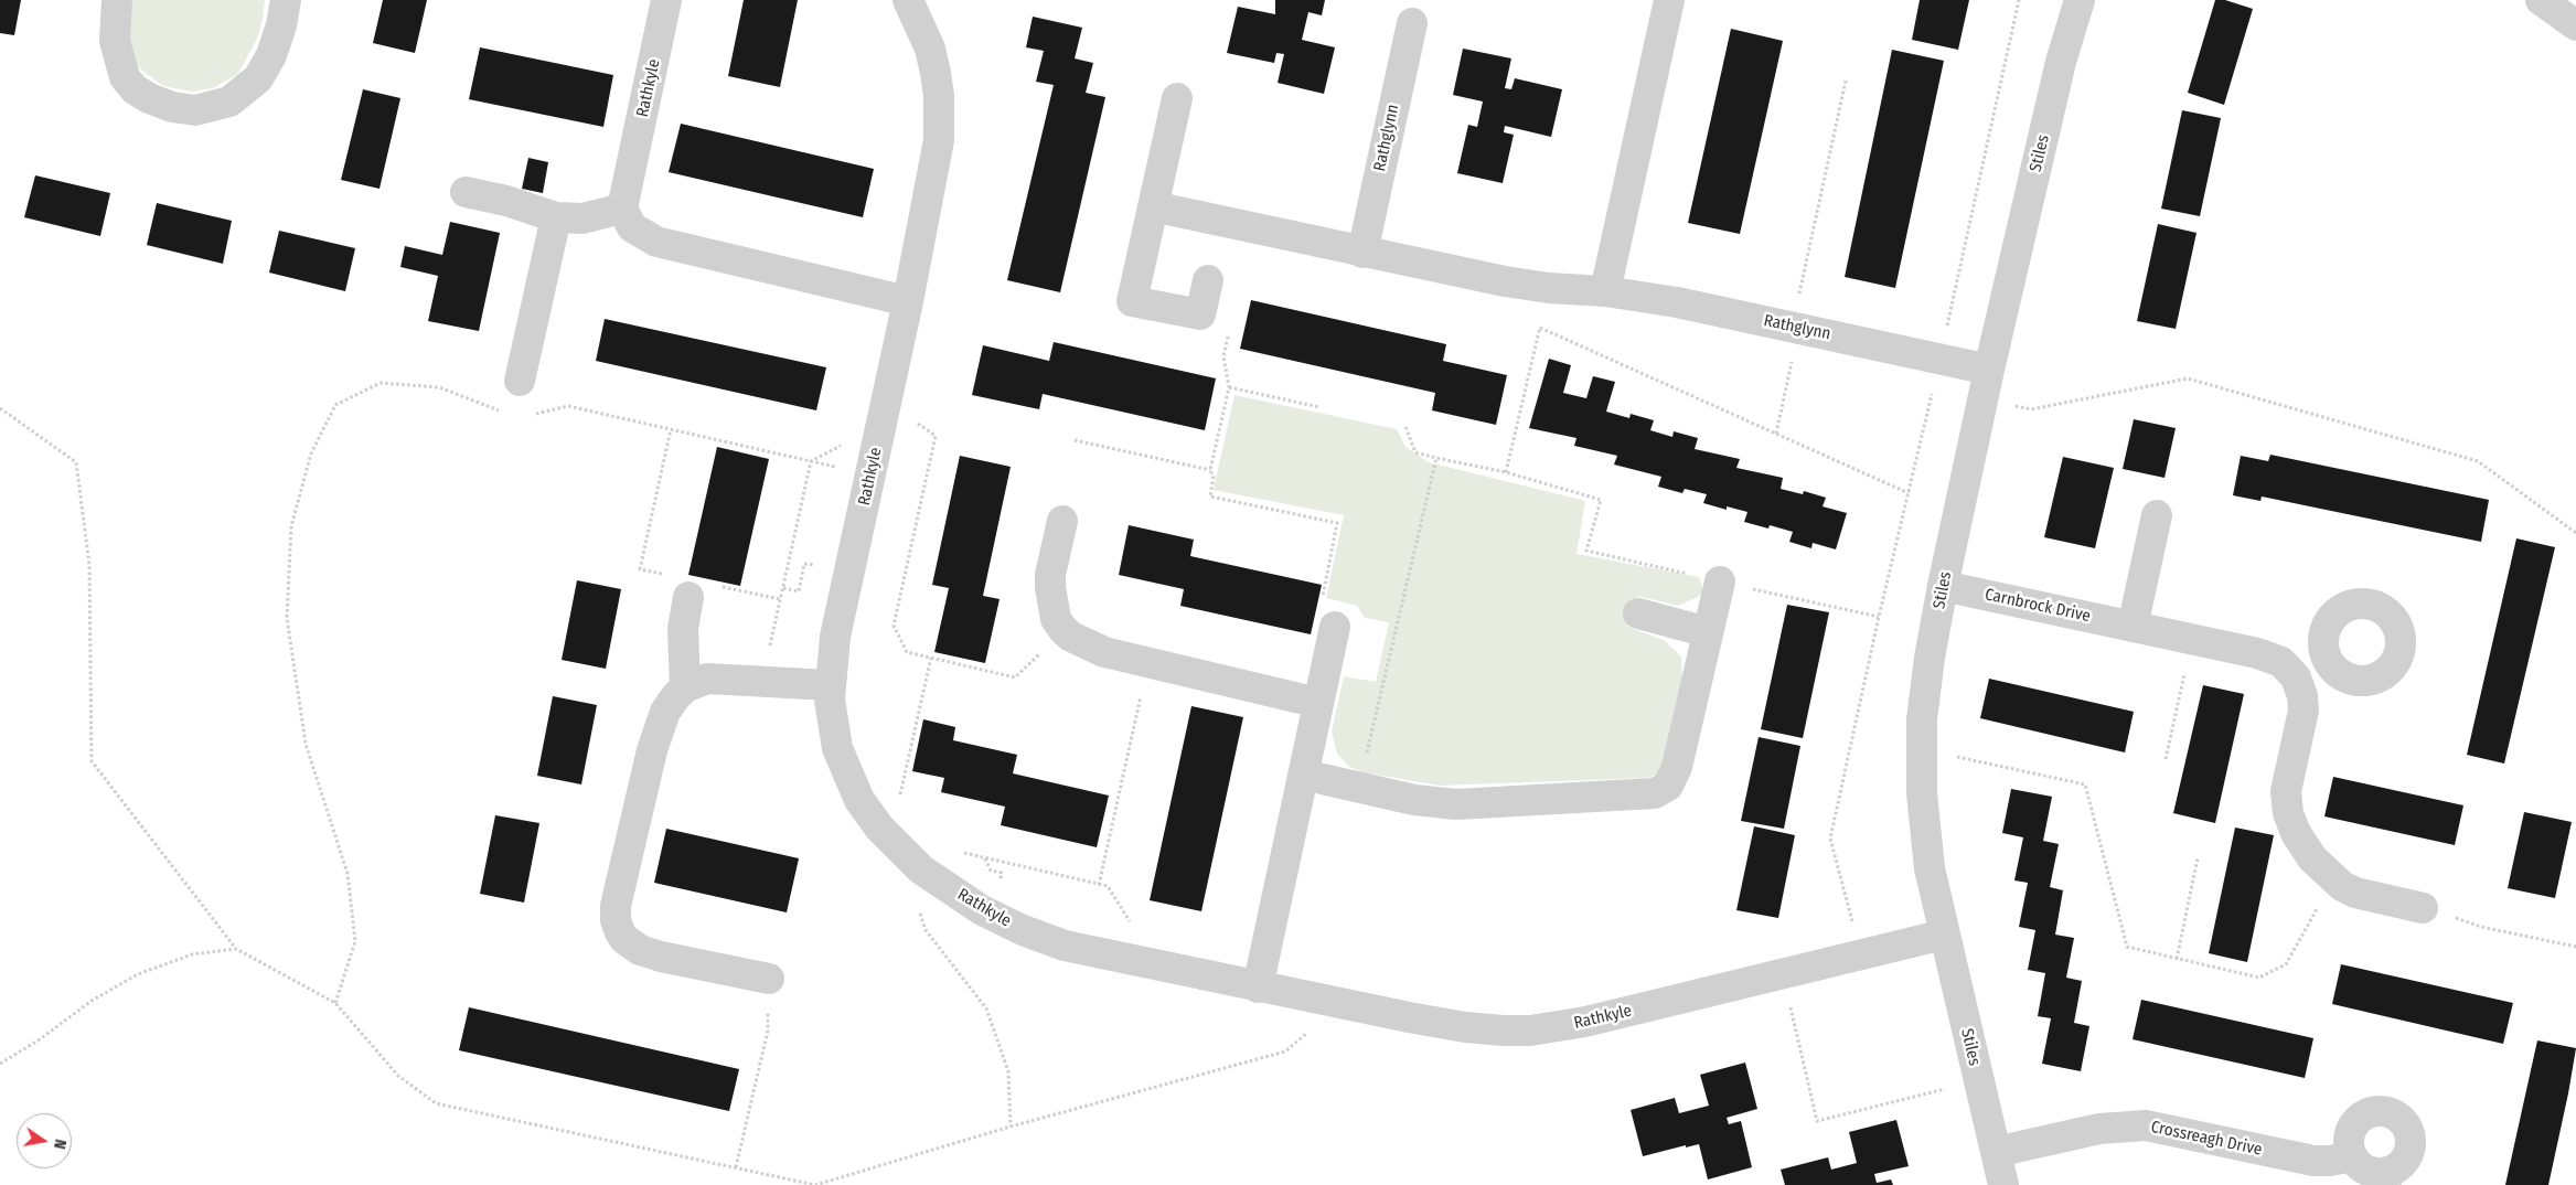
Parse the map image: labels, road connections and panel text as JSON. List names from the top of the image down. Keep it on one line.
{"streets":{"street":["Rathkyle","Rathglynn","Stiles","Carnbrock Drive","Crossreagh Drive"]},"crossings":[["Rathkyle","Stiles"],["Rathglynn","Stiles"],["Stiles","Carnbrock Drive"],["Stiles","Crossreagh Drive"]],"north":"right"}
